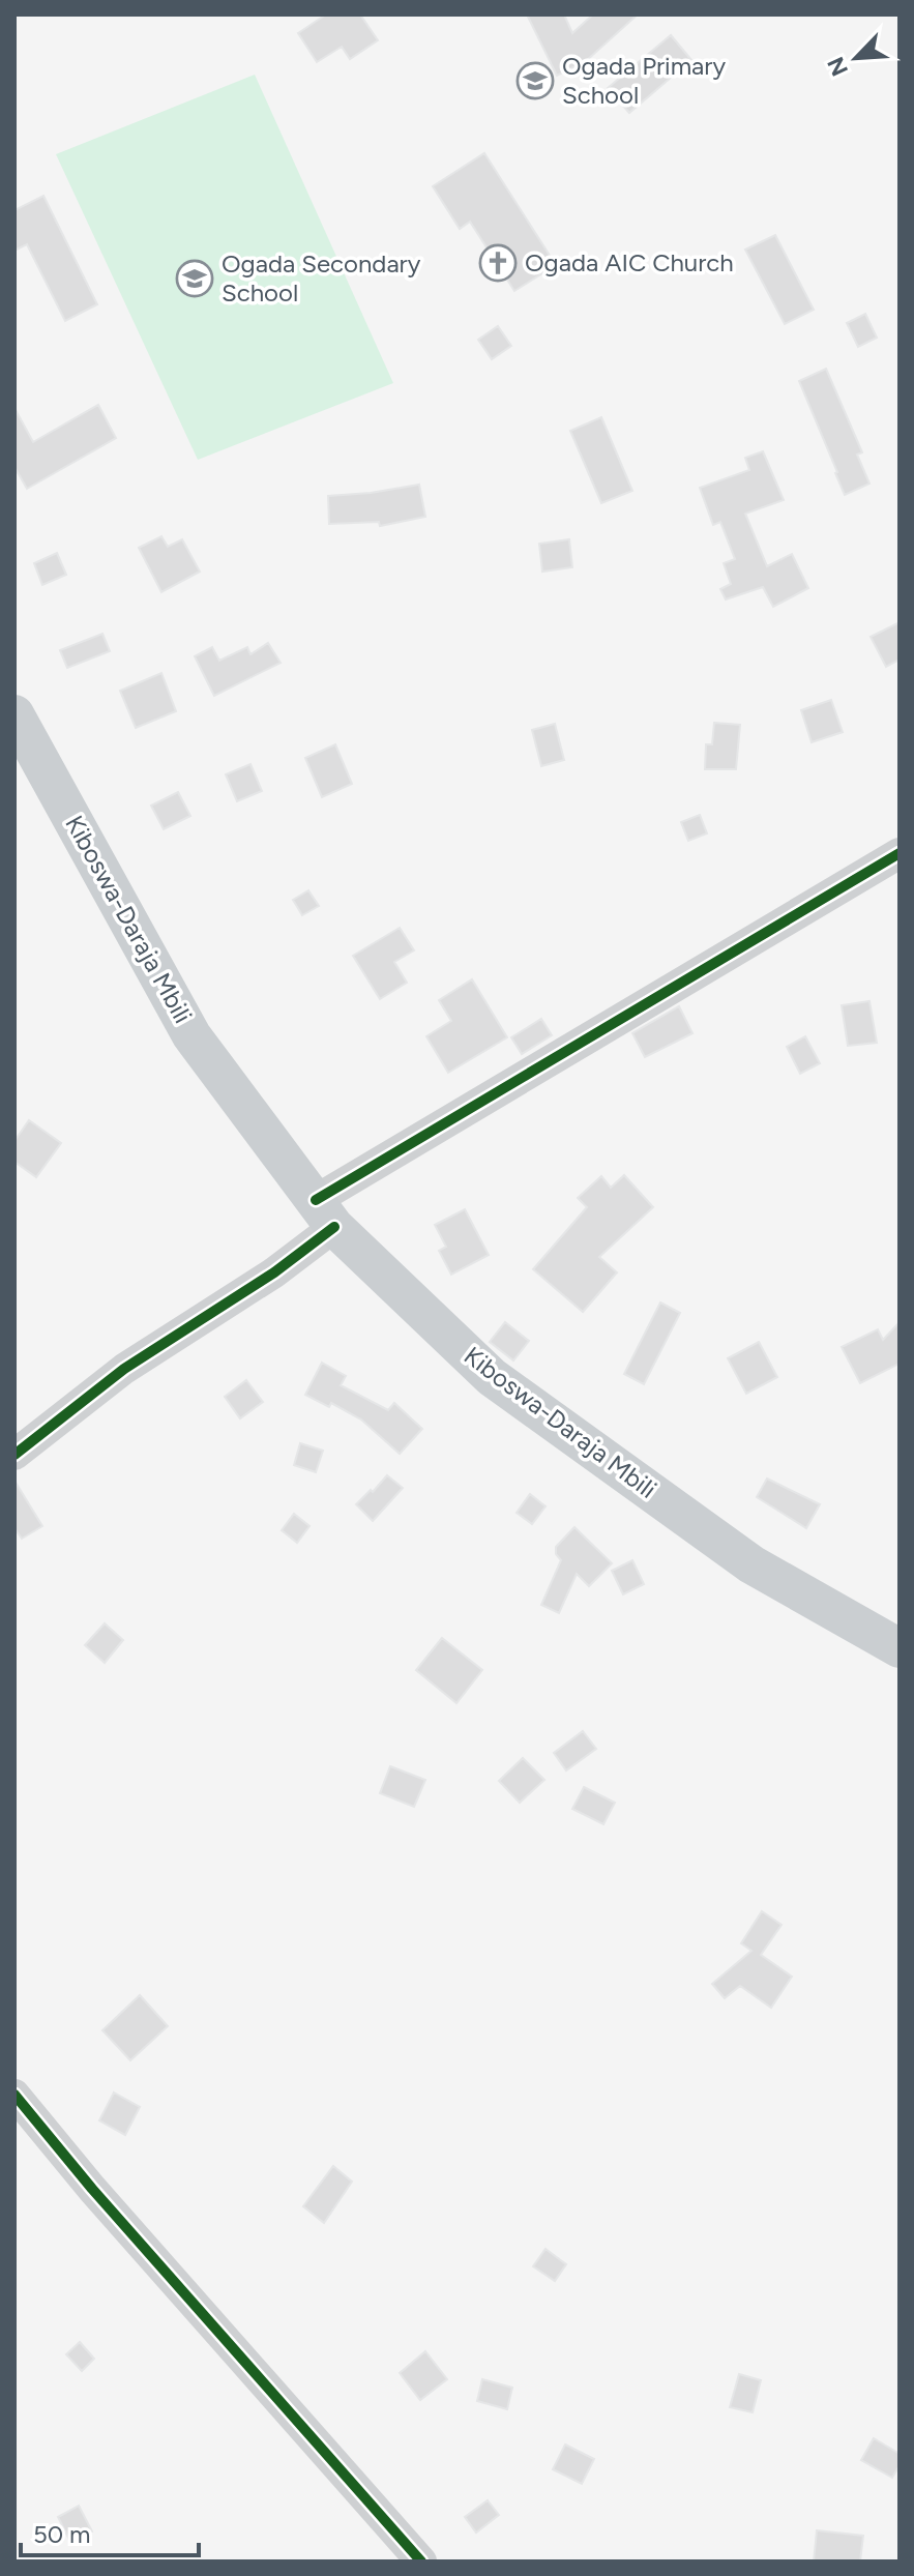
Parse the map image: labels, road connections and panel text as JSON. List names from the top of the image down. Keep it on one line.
{"streets":{"main road":["Kiboswa-Daraja Mbili"]},"places":{"school or university":["Ogada Primary School","Ogada Secondary School"],"church":["Ogada AIC Church"]},"scale_bar":"50 m","north":"bottom left"}
